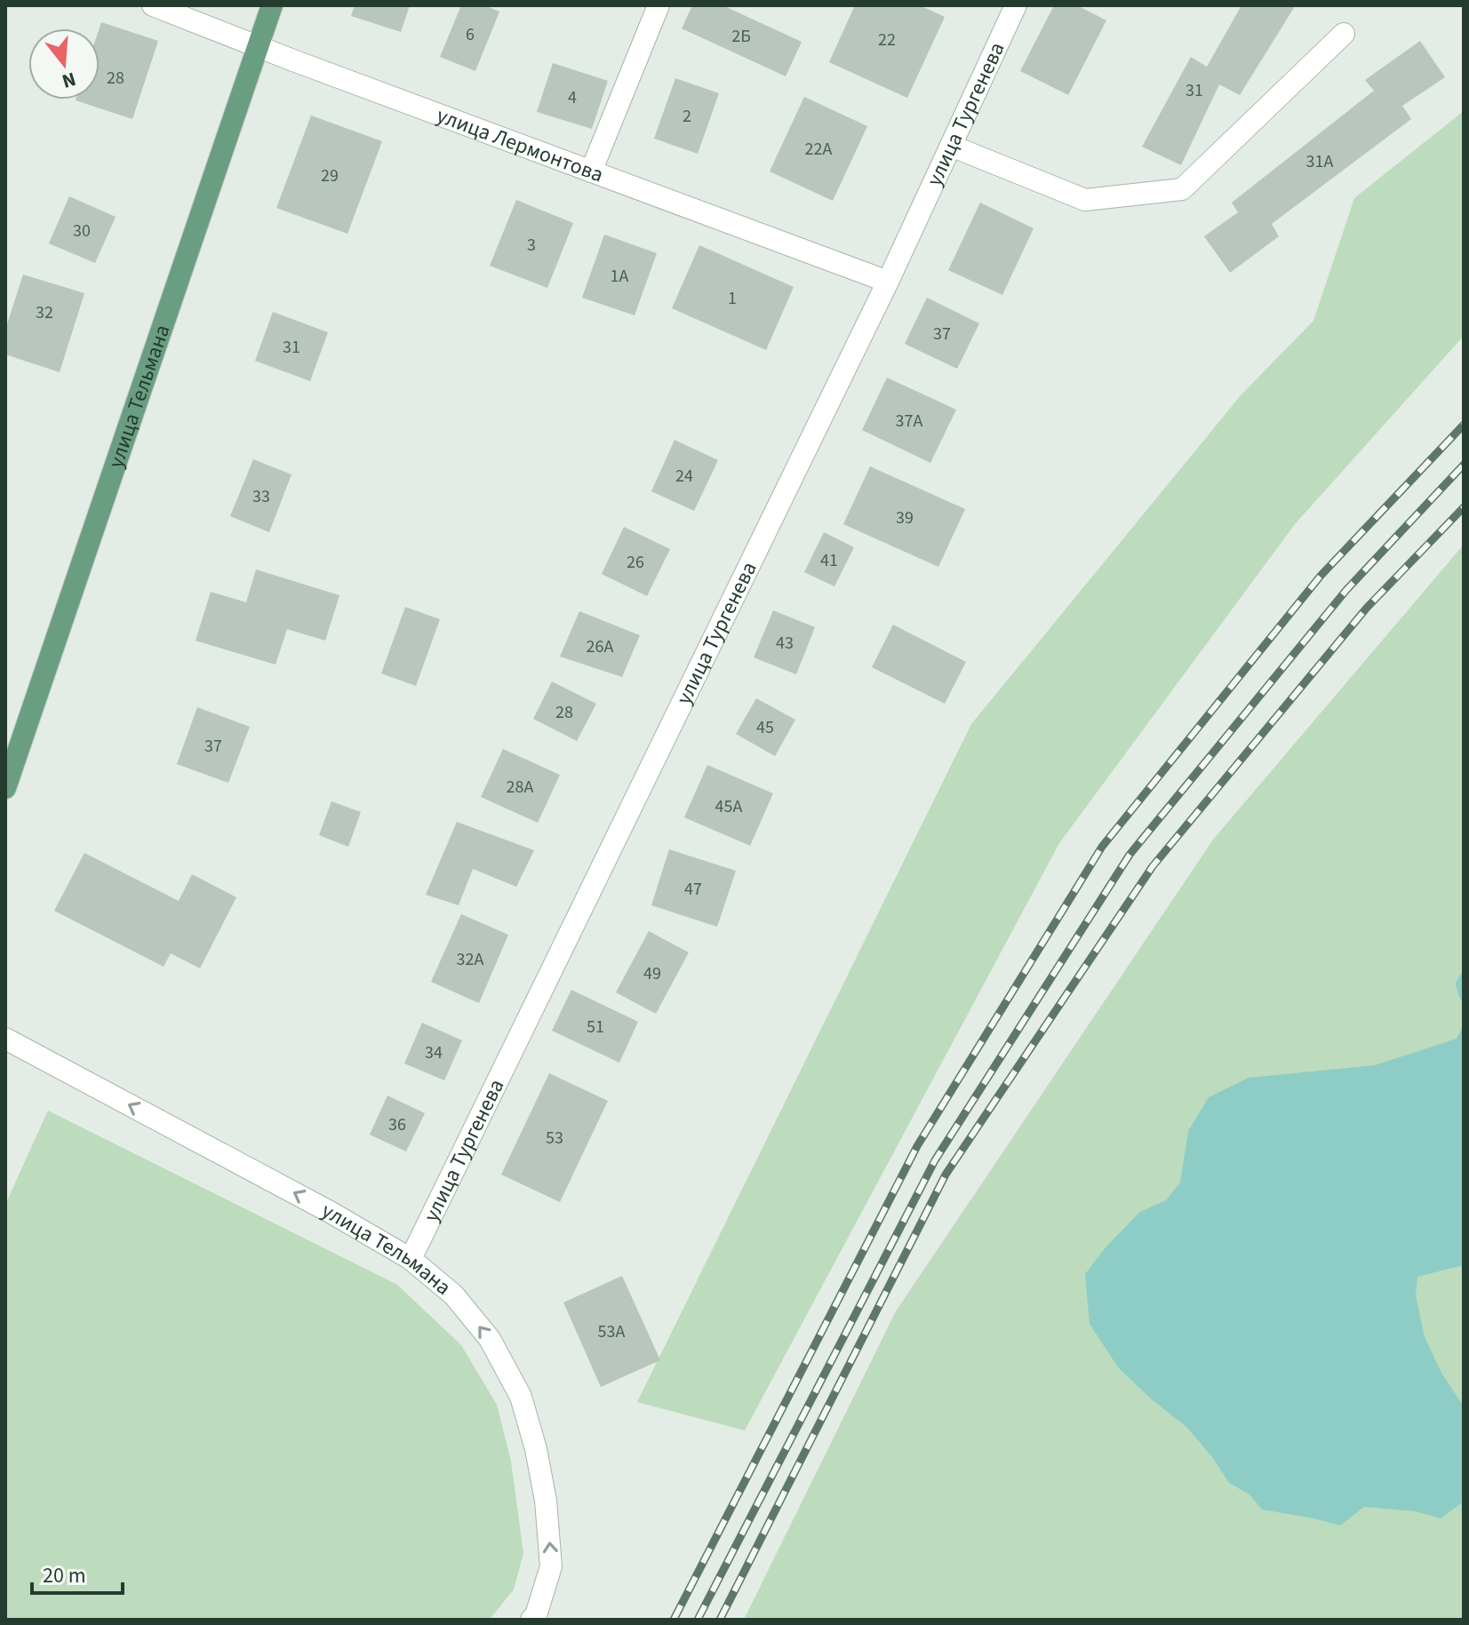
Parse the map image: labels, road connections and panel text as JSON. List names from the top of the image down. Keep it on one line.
{"streets":{"main road":["улица Тельмана"],"street":["улица Тургенева","улица Лермонтова"]},"crossings":[["улица Тургенева","улица Лермонтова"],["улица Тургенева","улица Тельмана"],["улица Лермонтова","улица Тельмана"]],"one_way":["улица Тельмана"],"house_numbers":["6","2Б","22","28","31","4","2","22А","31А","29","30","3","1А","1","32","37","31","37А","24","33","39","41","26","43","26А","28","45","37","28А","45А","47","32А","49","51","34","36","53","53А"],"scale_bar":"20 m","north":"bottom"}
